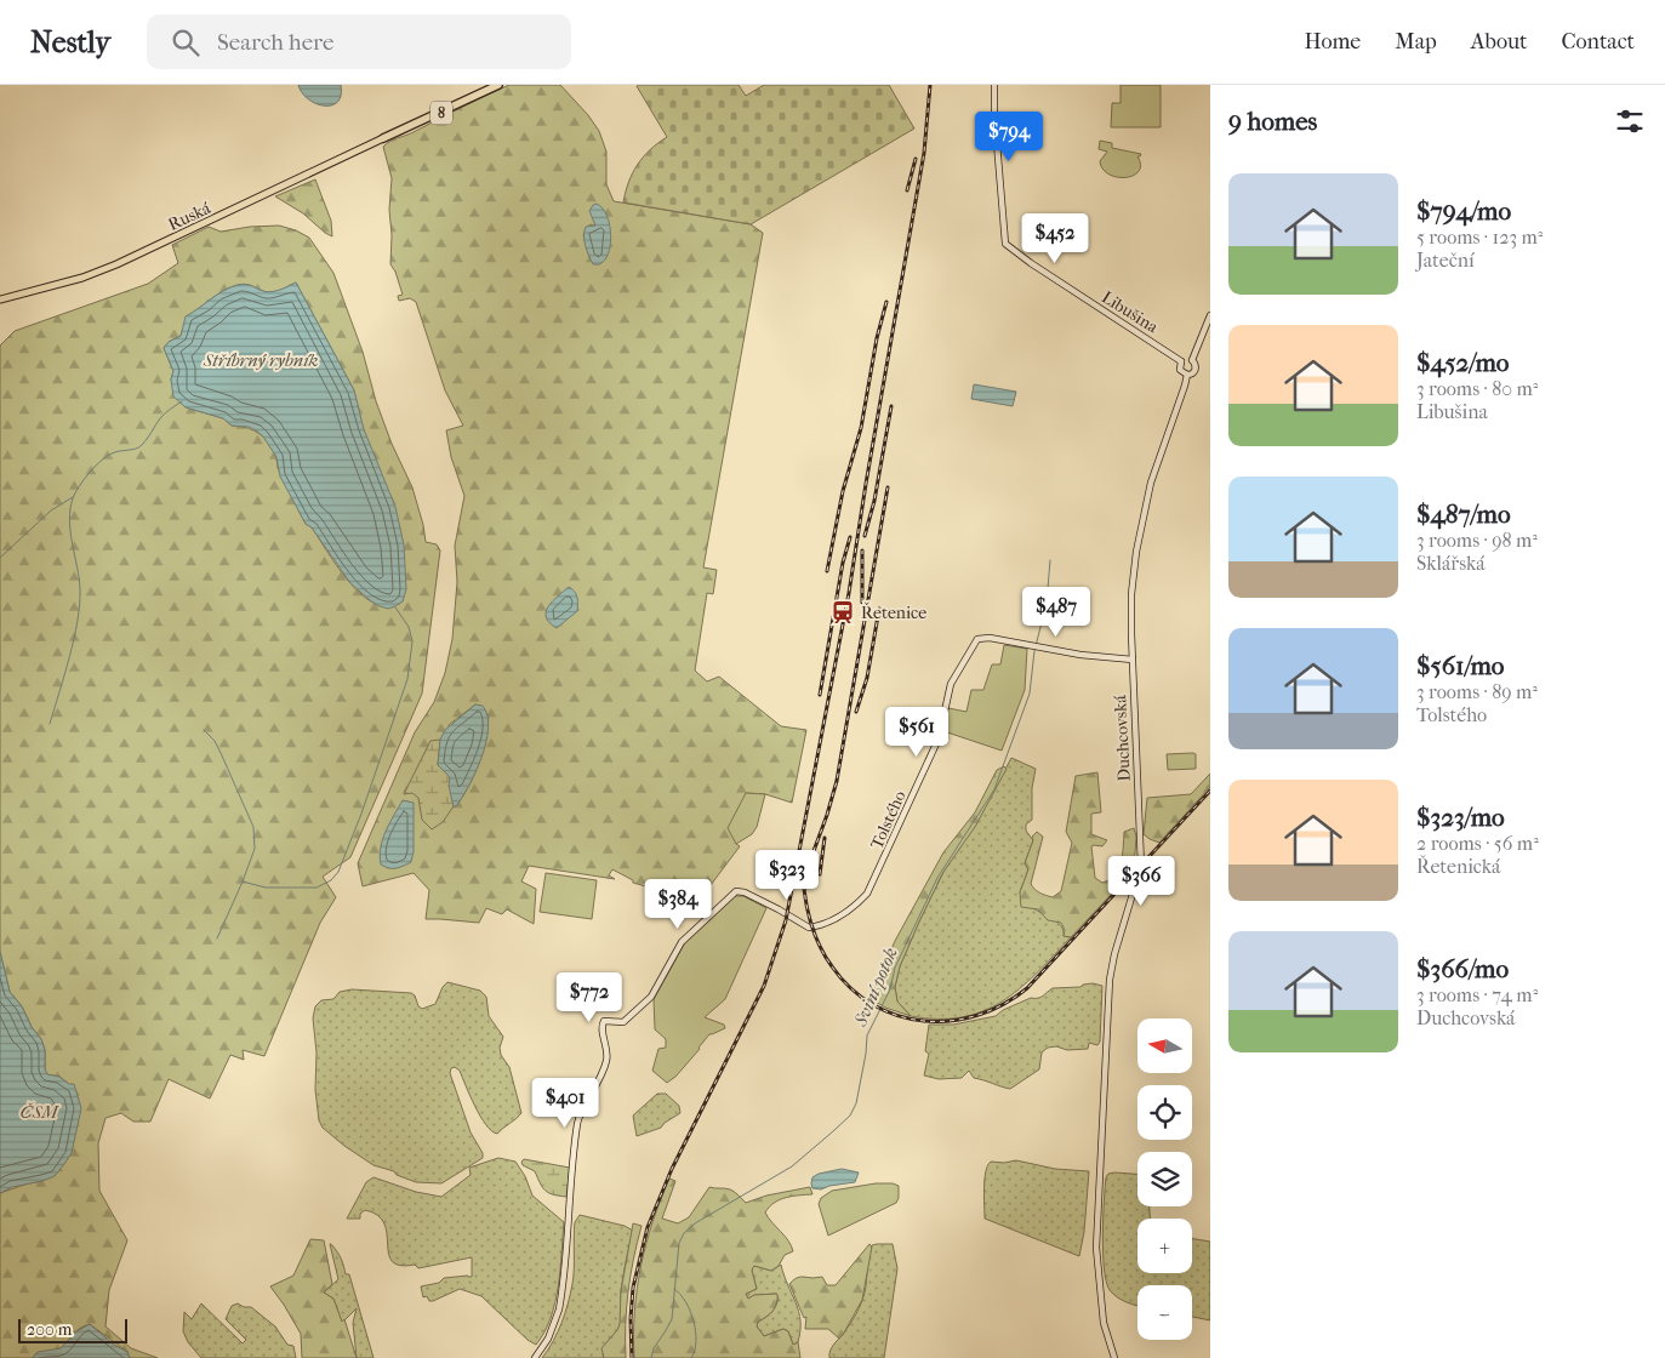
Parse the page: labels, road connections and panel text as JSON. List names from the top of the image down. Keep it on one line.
{"streets":{"highway":["8"],"main road":["Ruská","Libušina","Duchcovská","Tolstého"]},"crossings":[["8","Ruská"],["Libušina","Duchcovská"],["Duchcovská","Tolstého"]],"water":["Stříbrný rybník","Sviní potok","ČSM"],"places":{"station":["Řetenice"]},"scale_bar":"200 m","north":"left","page":{"header":"Nestly","search":"Search here","nav":["Home","Map","About","Contact"],"heading":"9 homes","price":["$794","$452","$487","$561","$323","$366","$384","$772","$401"],"list":[{"name":"$794/mo","note":"5 rooms · 123 m² · Jateční"},{"name":"$452/mo","note":"3 rooms · 80 m² · Libušina"},{"name":"$487/mo","note":"3 rooms · 98 m² · Sklářská"},{"name":"$561/mo","note":"3 rooms · 89 m² · Tolstého"},{"name":"$323/mo","note":"2 rooms · 56 m² · Řetenická"},{"name":"$366/mo","note":"3 rooms · 74 m² · Duchcovská"}],"map_buttons":["+","−"],"scale":"200 m"}}
